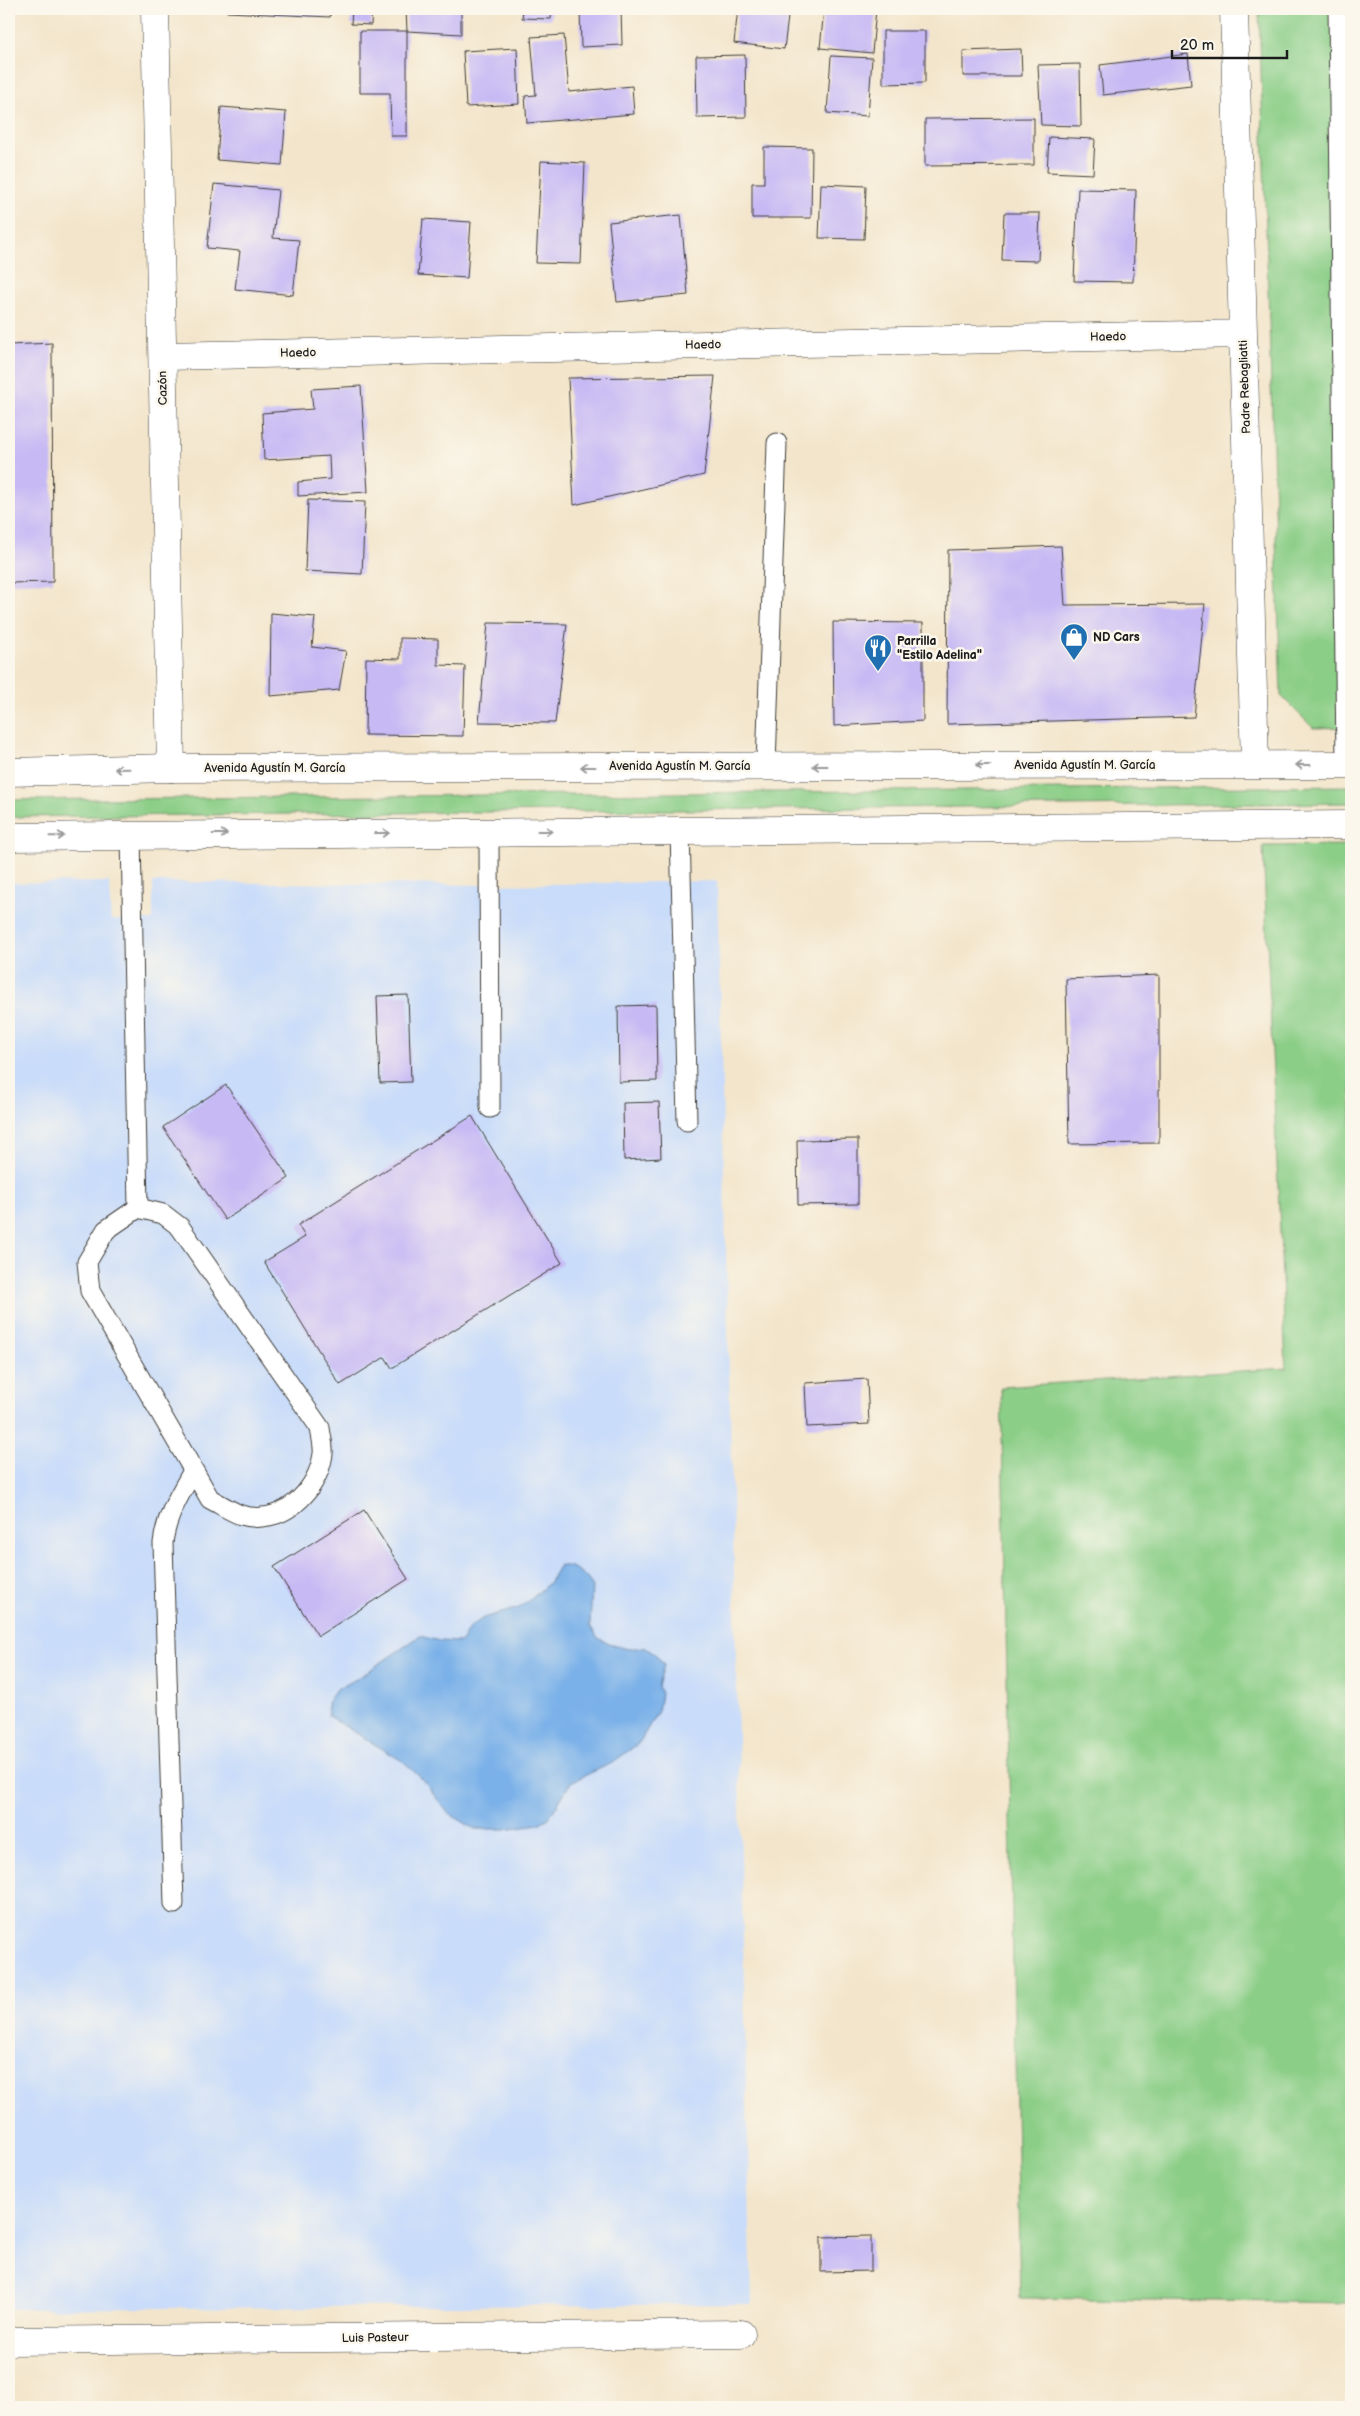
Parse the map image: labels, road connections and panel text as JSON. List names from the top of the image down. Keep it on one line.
{"streets":{"street":["Haedo","Padre Rebagliatti","Cazón","Avenida Agustín M. García","Luis Pasteur"]},"crossings":[["Haedo","Padre Rebagliatti"],["Haedo","Cazón"],["Padre Rebagliatti","Avenida Agustín M. García"],["Cazón","Avenida Agustín M. García"]],"places":{"shop":["ND Cars"],"restaurant":["Parrilla \"Estilo Adelina\""]},"scale_bar":"20 m"}
